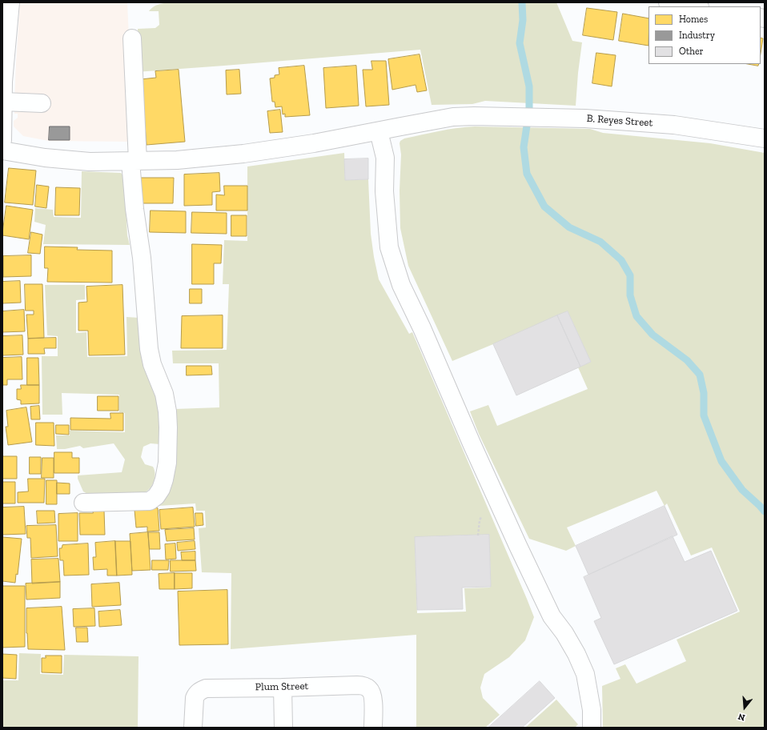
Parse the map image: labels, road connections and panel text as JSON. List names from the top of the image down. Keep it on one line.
{"streets":{"street":["B. Reyes Street","Plum Street"]},"legend":["Homes","Industry","Other"],"north":"bottom"}
